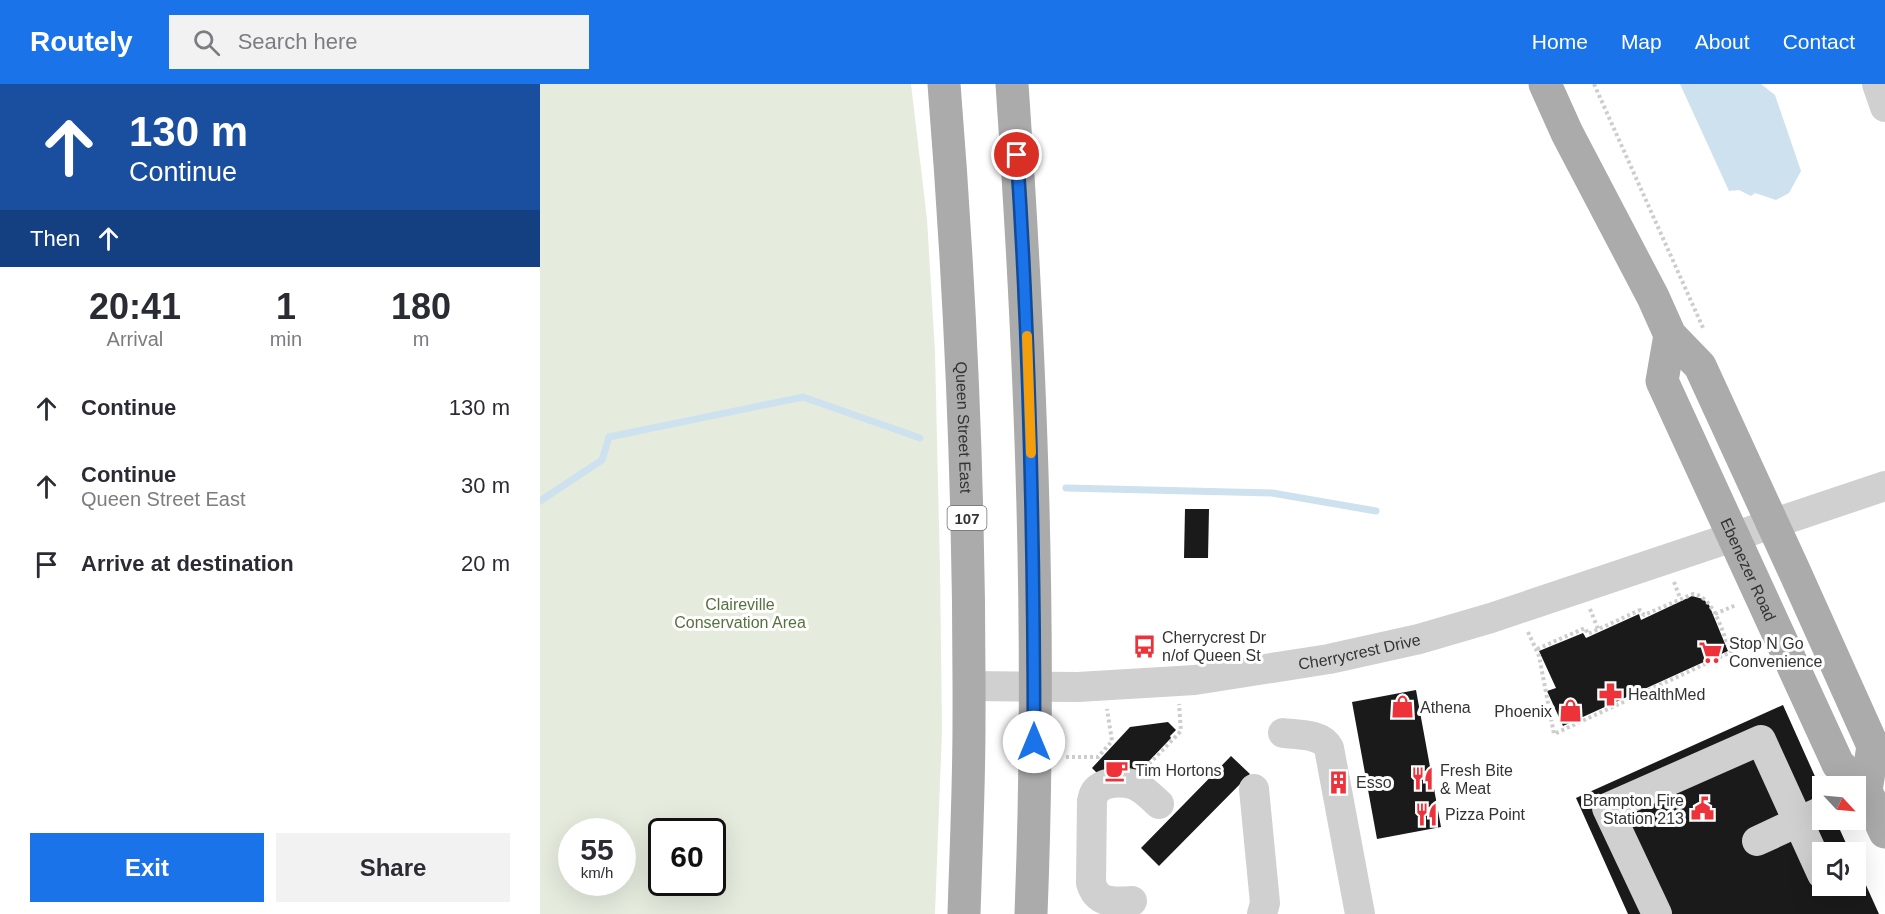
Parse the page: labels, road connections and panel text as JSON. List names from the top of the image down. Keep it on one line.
{"streets":{"main road":["Queen Street East","107","Ebenezer Road"],"street":["Cherrycrest Drive"]},"crossings":[["Queen Street East","Cherrycrest Drive"],["Ebenezer Road","Cherrycrest Drive"]],"parks":["Claireville Conservation Area"],"places":{"bus stop":["Cherrycrest Dr n/of Queen St"],"supermarket":["Stop N Go Convenience"],"pharmacy":["HealthMed"],"shop":["Athena","Phoenix"],"cafe":["Tim Hortons"],"restaurant":["Fresh Bite & Meat","Pizza Point"],"building":["Esso"],"public building":["Brampton Fire Station 213"]},"north":"bottom right","page":{"header":"Routely","search":"Search here","nav":["Home","Map","About","Contact"],"turn":["130 m","Continue"],"then":"Then","eta":["20:41","Arrival","1","min","180","m"],"list":[{"name":"Continue","value":"130 m"},{"name":"Continue","note":"Queen Street East","value":"30 m"},{"name":"Arrive at destination","value":"20 m"}],"speed":"55 km/h","limit":"60","buttons":["Exit","Share"]}}
